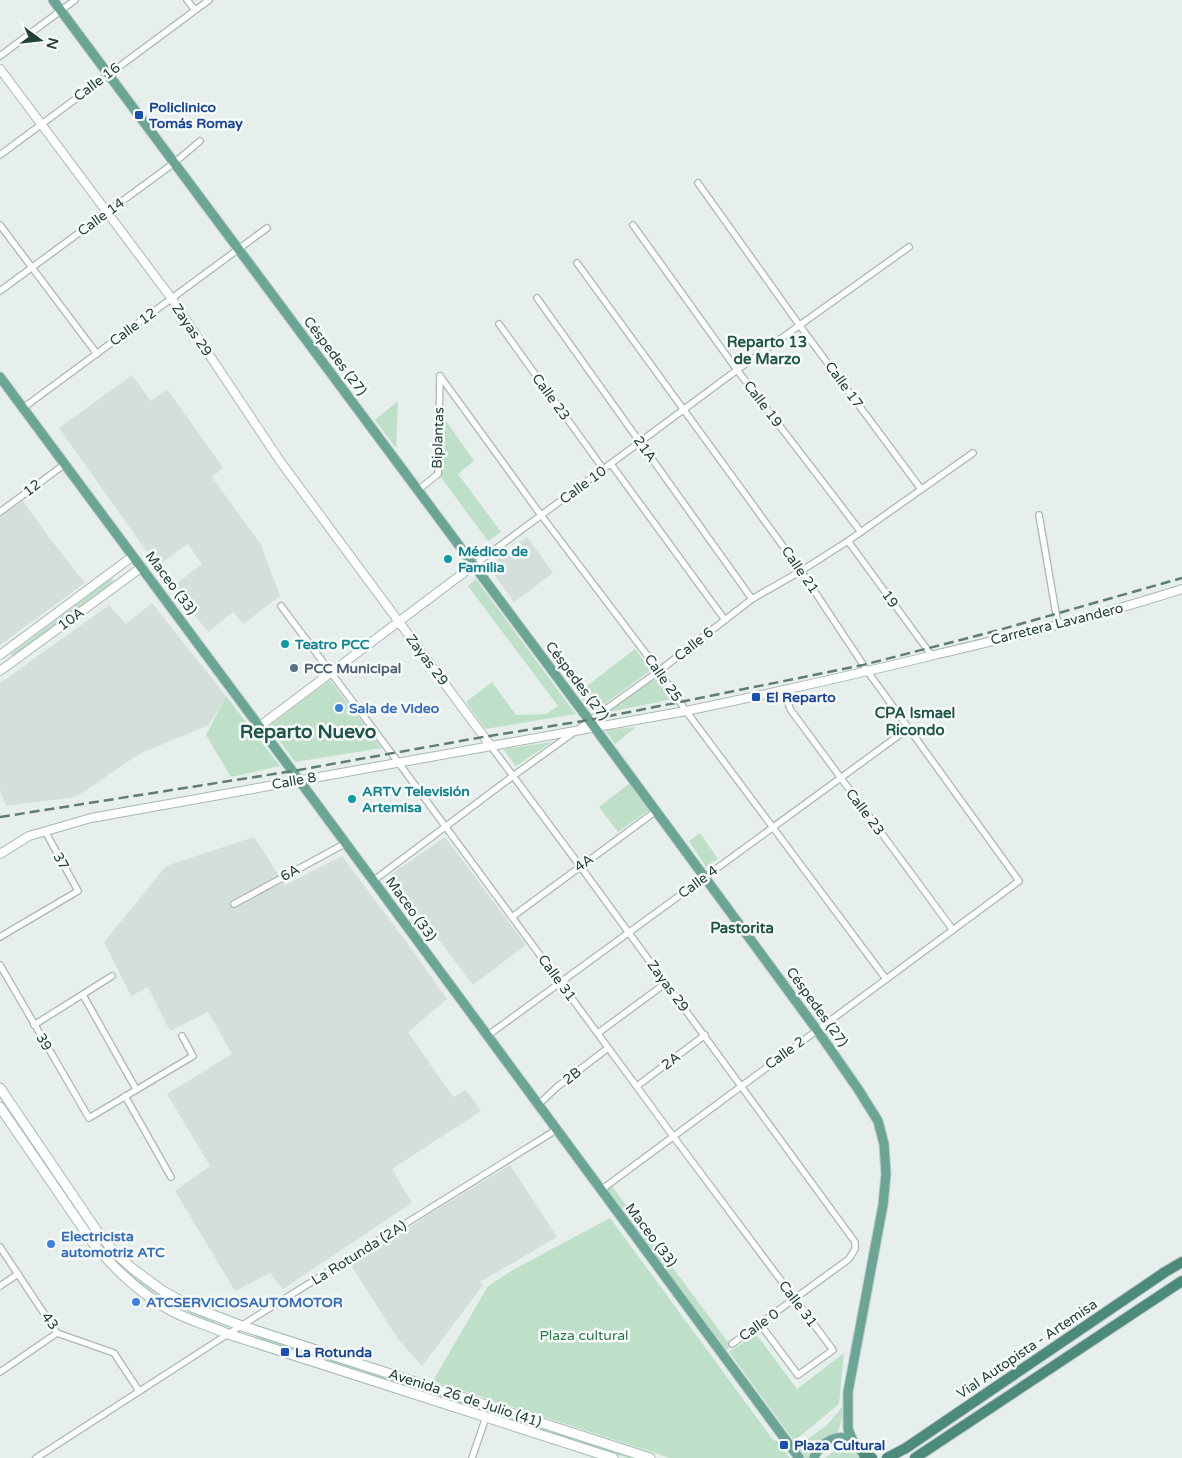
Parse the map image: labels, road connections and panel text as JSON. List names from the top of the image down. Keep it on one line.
{"streets":{"highway":["Vial Autopista - Artemisa"],"main road":["Céspedes (27)","Maceo (33)","Avenida 26 de Julio (41)"],"street":["Calle 16","Calle 14","Calle 12","Zayas 29","Calle 17","Calle 23","Calle 19","Biplantas","21A","Calle 10","12","Calle 21","19","10A","Carretera Lavandero","Calle 6","Calle 25","Calle 8","37","4A","6A","Calle 4","Calle 31","39","Calle 2","2A","2B","La Rotunda (2A)","43","Calle 0"]},"crossings":[["Calle 16","Zayas 29"],["Calle 16","Céspedes (27)"],["Calle 14","Zayas 29"],["Calle 14","Céspedes (27)"],["Calle 12","Zayas 29"],["Calle 12","Céspedes (27)"],["Calle 12","Maceo (33)"],["Zayas 29","Calle 10"],["Zayas 29","Calle 8"],["Zayas 29","4A"],["Zayas 29","Calle 4"],["Zayas 29","Calle 2"],["Zayas 29","2A"],["Zayas 29","Calle 0"],["Céspedes (27)","Biplantas"],["Céspedes (27)","Calle 10"],["Céspedes (27)","Calle 6"],["Céspedes (27)","Calle 8"],["Céspedes (27)","4A"],["Céspedes (27)","Calle 4"],["Céspedes (27)","Calle 2"],["Calle 17","Calle 10"],["Calle 17","Calle 6"],["Calle 23","Calle 10"],["Calle 23","Carretera Lavandero"],["Calle 23","Calle 8"],["Calle 23","Calle 4"],["Calle 23","Calle 2"],["Calle 19","Calle 10"],["Calle 19","Calle 6"],["Biplantas","Calle 25"],["21A","Calle 10"],["21A","Calle 6"],["Calle 10","Calle 21"],["Calle 10","Maceo (33)"],["Calle 10","Calle 25"],["Calle 10","Calle 31"],["12","Maceo (33)"],["Calle 21","Carretera Lavandero"],["Calle 21","Calle 6"],["Calle 21","Calle 4"],["Calle 21","Calle 2"],["Maceo (33)","10A"],["Maceo (33)","Calle 8"],["Maceo (33)","6A"],["Maceo (33)","Calle 4"],["Maceo (33)","Calle 2"],["Maceo (33)","2B"],["Maceo (33)","La Rotunda (2A)"],["19","Carretera Lavandero"],["19","Calle 6"],["Carretera Lavandero","Calle 8"],["Calle 6","Calle 25"],["Calle 6","Calle 8"],["Calle 25","Calle 8"],["Calle 25","Calle 4"],["Calle 25","Calle 2"],["Calle 8","37"],["Calle 8","Calle 31"],["4A","Calle 31"],["Calle 4","Calle 31"],["Calle 31","Calle 2"],["Calle 31","2A"],["Calle 31","2B"],["Calle 31","Calle 0"],["La Rotunda (2A)","43"],["La Rotunda (2A)","Avenida 26 de Julio (41)"]],"districts":["Reparto 13 de Marzo","CPA Ismael Ricondo","Reparto Nuevo","Pastorita"],"parks":["Plaza cultural"],"places":{"transit":["Policlinico Tomás Romay","El Reparto","La Rotunda","Plaza Cultural"],"other":["Médico de Familia","Teatro PCC","PCC Municipal","Sala de Video","ARTV Televisión Artemisa","Electricista automotriz ATC","ATCSERVICIOSAUTOMOTOR"]},"north":"right"}
